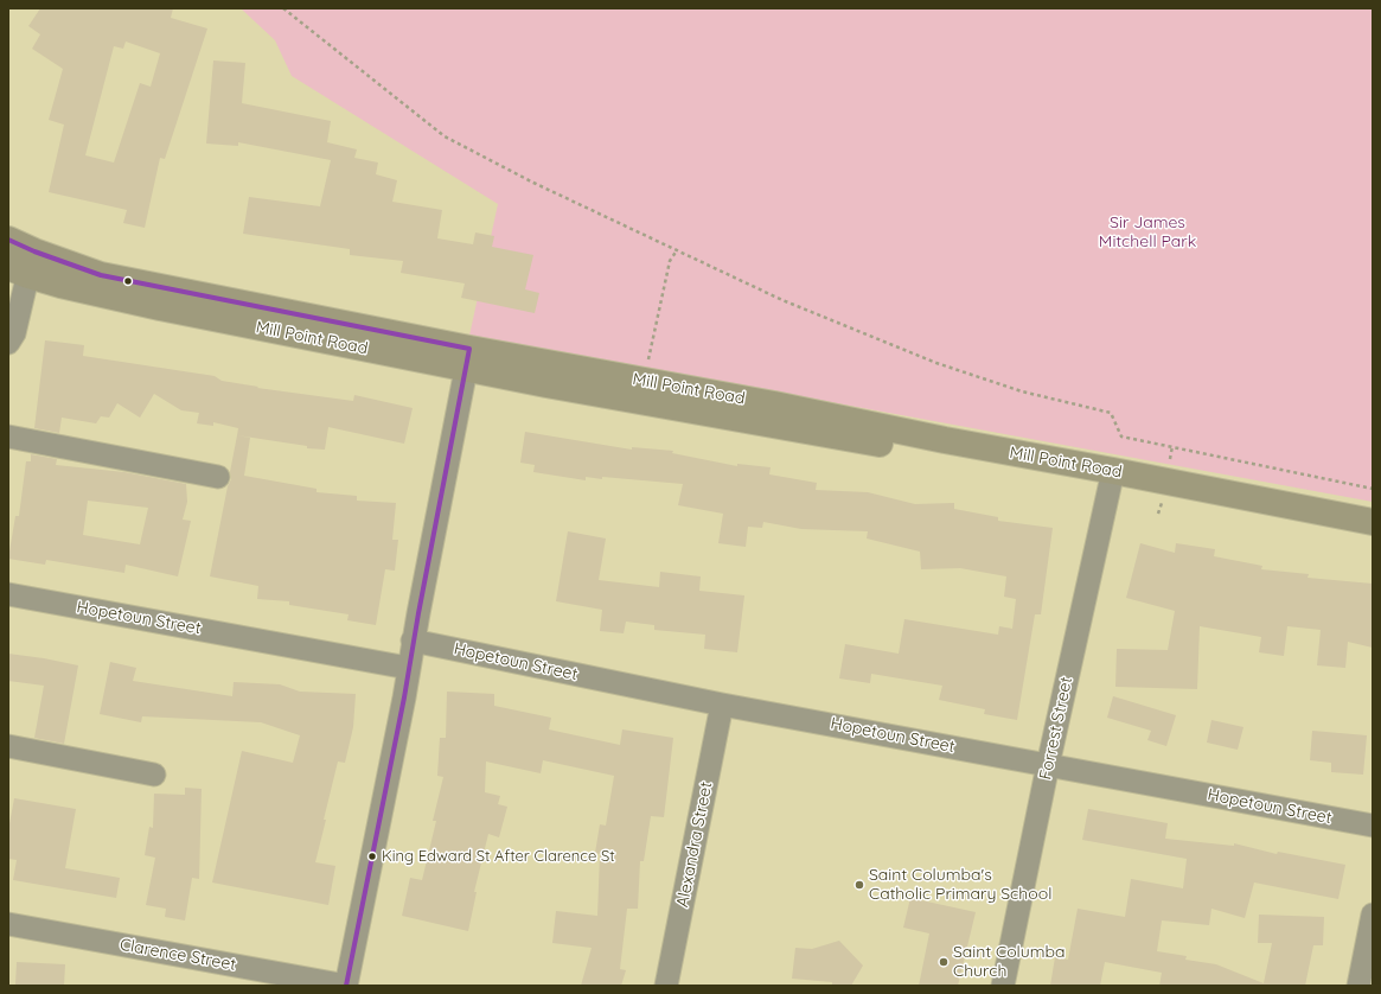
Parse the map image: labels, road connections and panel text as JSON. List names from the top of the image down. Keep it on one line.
{"streets":{"main road":["Mill Point Road"],"street":["Hopetoun Street","Forrest Street","Alexandra Street","Clarence Street"]},"crossings":[["Mill Point Road","Forrest Street"],["Hopetoun Street","Forrest Street"],["Hopetoun Street","Alexandra Street"]],"parks":["Sir James Mitchell Park"],"places":["King Edward St After Clarence St","Saint Columba's Catholic Primary School","Saint Columba Church"]}
